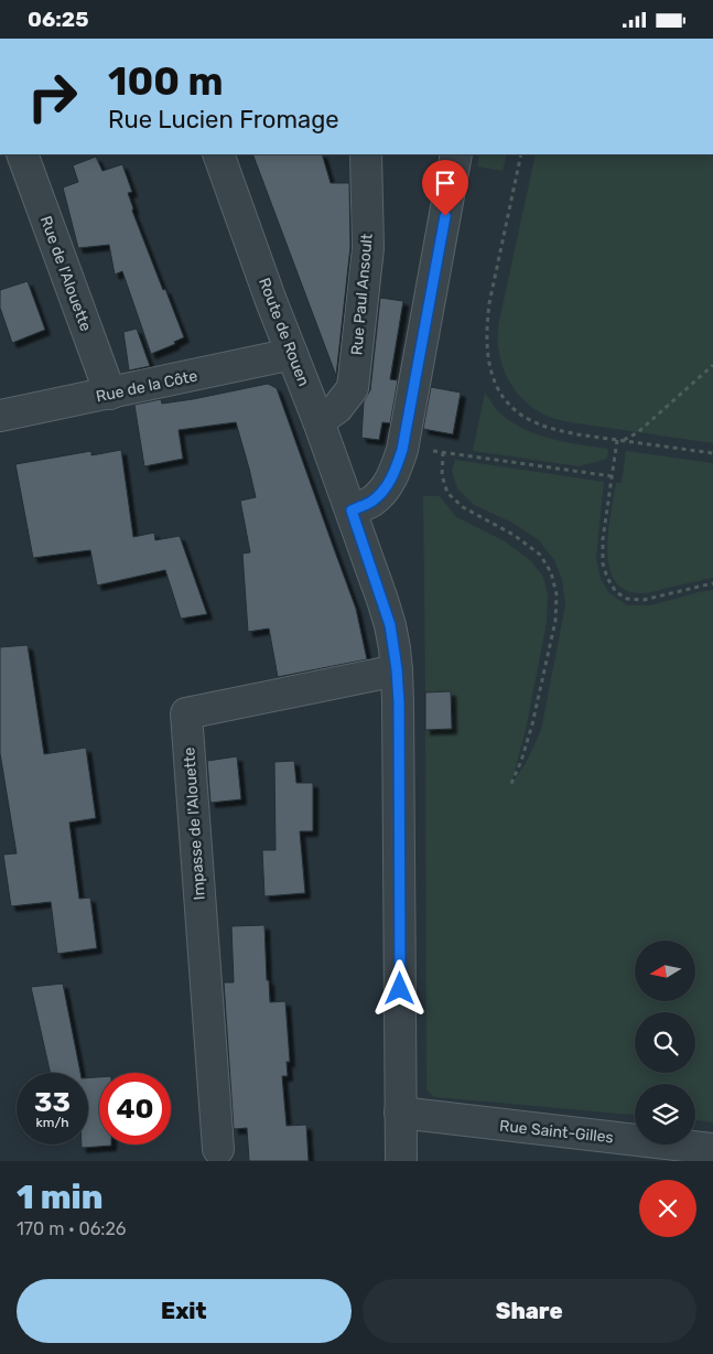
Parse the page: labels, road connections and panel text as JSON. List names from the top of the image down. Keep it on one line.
{"streets":{"street":["Rue de l'Alouette","Rue Paul Ansoult","Route de Rouen","Rue de la Côte","Impasse de l'Alouette","Rue Saint-Gilles"]},"crossings":[["Rue de l'Alouette","Rue de la Côte"],["Rue Paul Ansoult","Route de Rouen"],["Route de Rouen","Rue de la Côte"],["Route de Rouen","Impasse de l'Alouette"],["Route de Rouen","Rue Saint-Gilles"]],"north":"left","page":{"status":"06:25","turn":["100 m","Rue Lucien Fromage"],"speed":"33 km/h","limit":"40","heading":["1 min","170 m · 06:26"],"buttons":["Exit","Share"]}}
